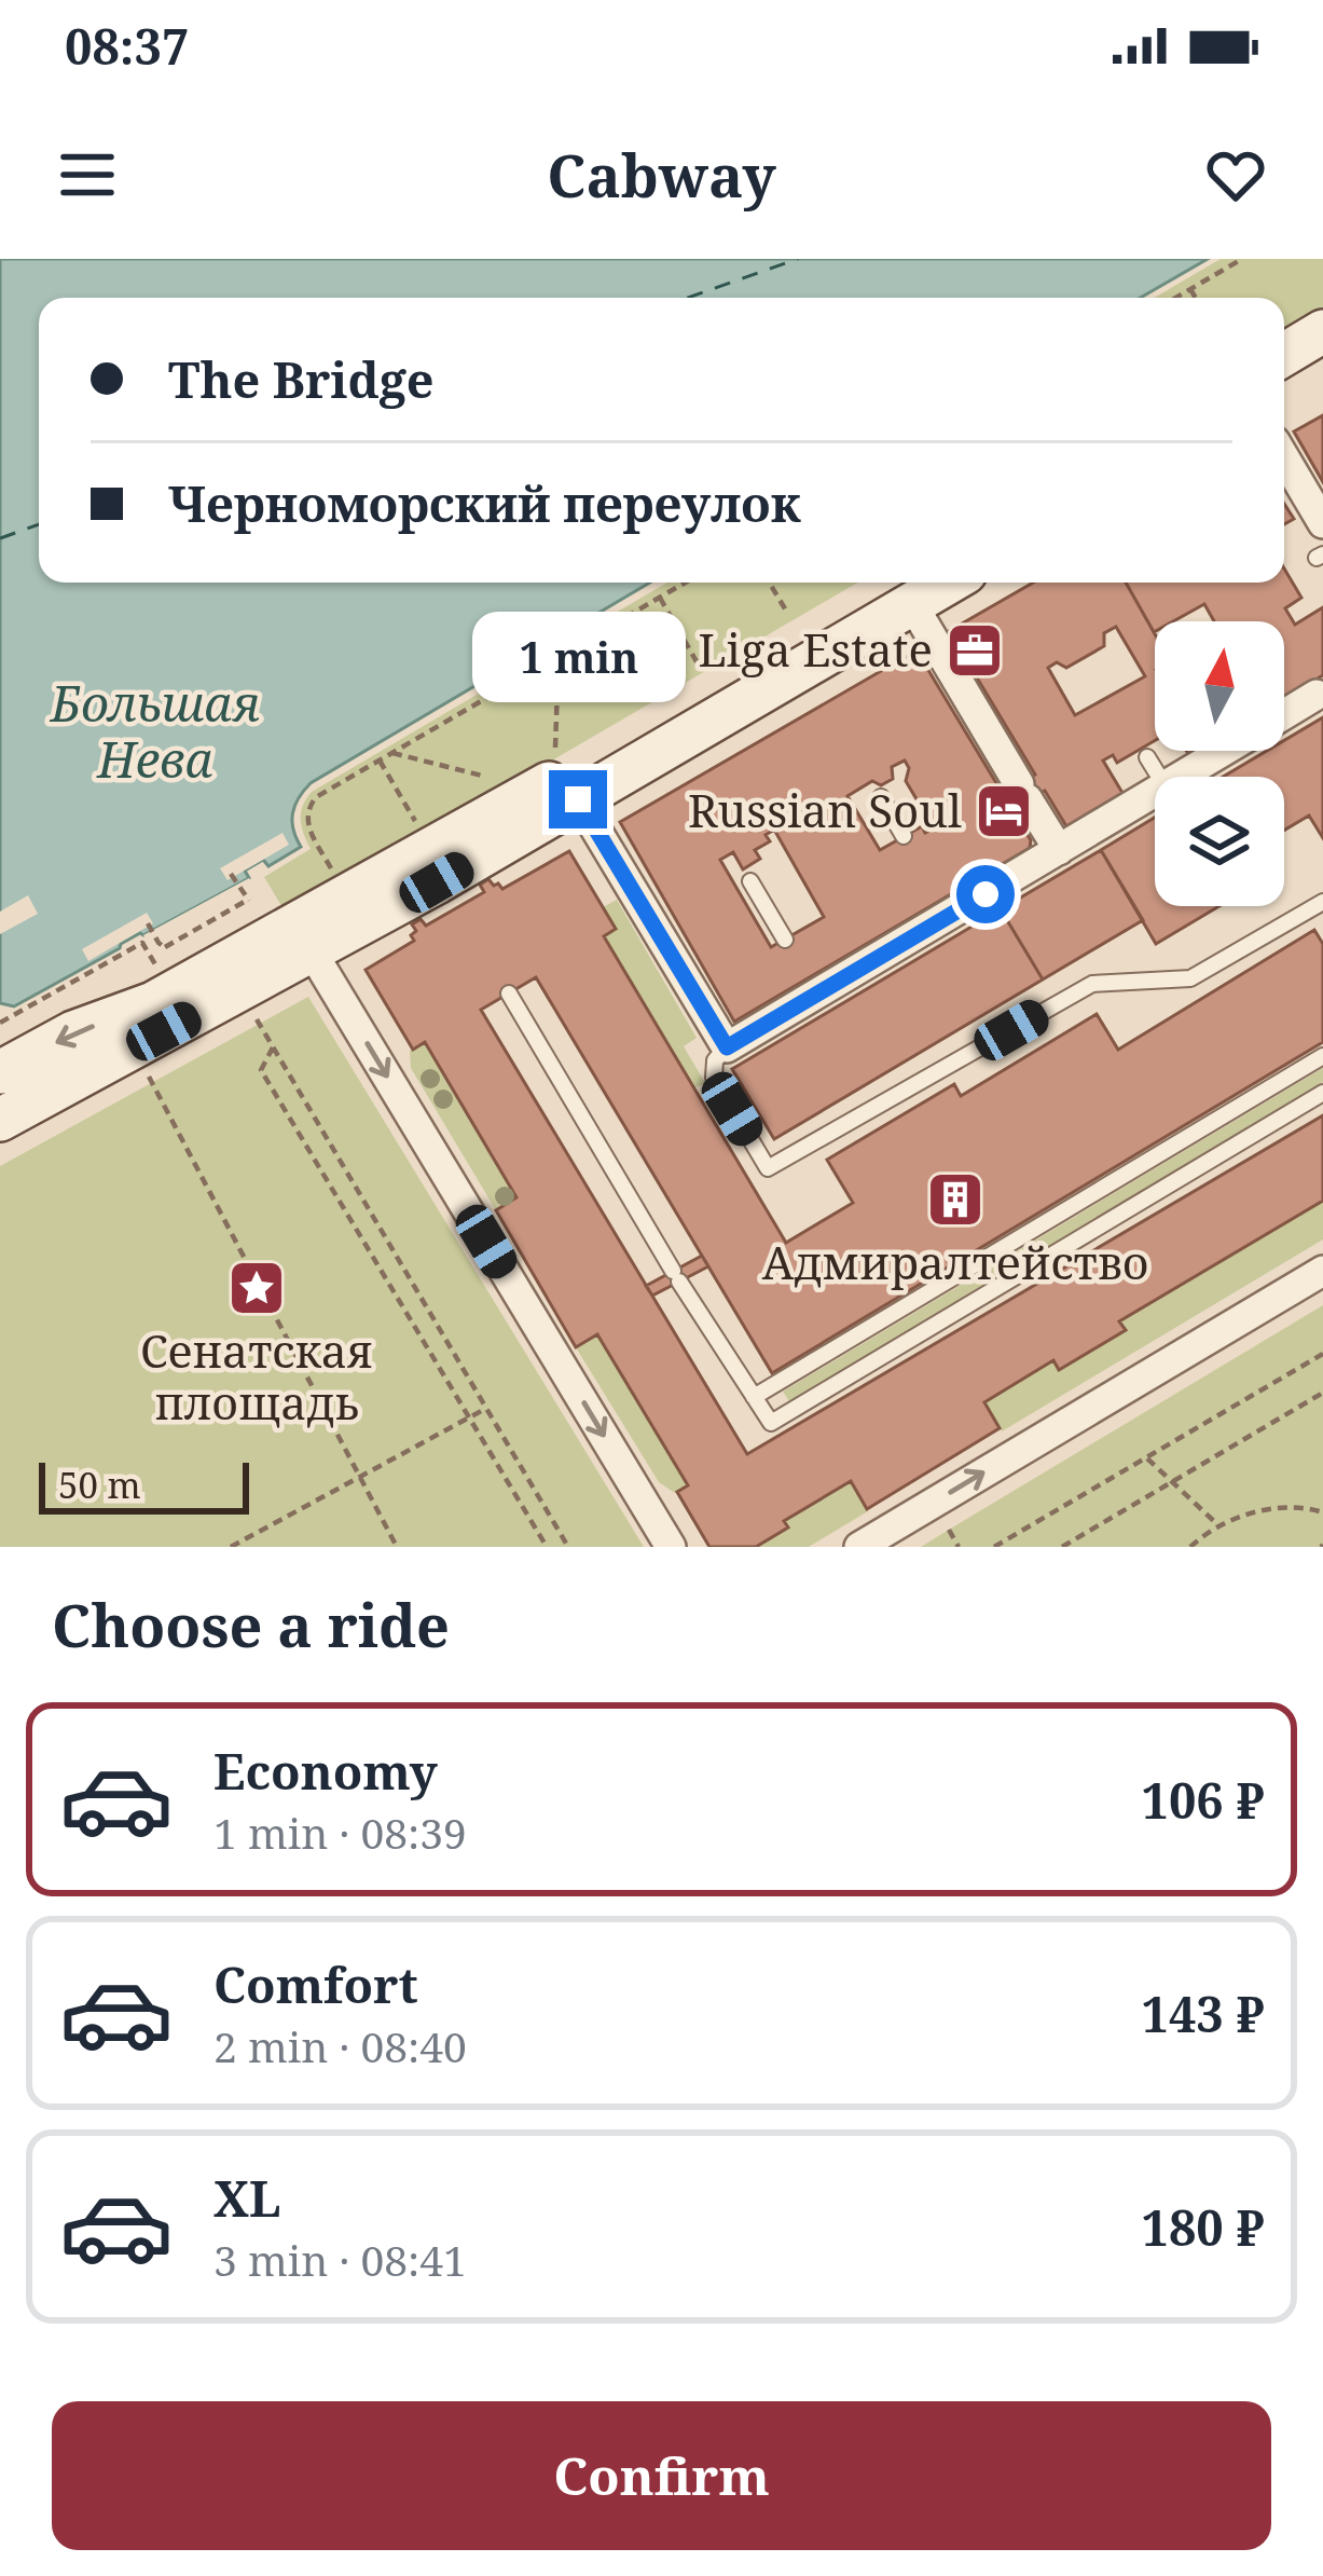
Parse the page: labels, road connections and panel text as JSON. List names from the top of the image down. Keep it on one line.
{"water":["Большая Нева"],"places":{"office":["Liga Estate"],"hotel":["Russian Soul"],"building":["Адмиралтейство"],"place":["Сенатская площадь"]},"scale_bar":"50 m","north":"top","page":{"status":"08:37","header":"Cabway","banner":["The Bridge","Черноморский переулок"],"bubble":"1 min","scale":"50 m","heading":"Choose a ride","list":[{"name":"Economy","note":"1 min · 08:39","value":"106 ₽"},{"name":"Comfort","note":"2 min · 08:40","value":"143 ₽"},{"name":"XL","note":"3 min · 08:41","value":"180 ₽"}],"buttons":"Confirm"}}
